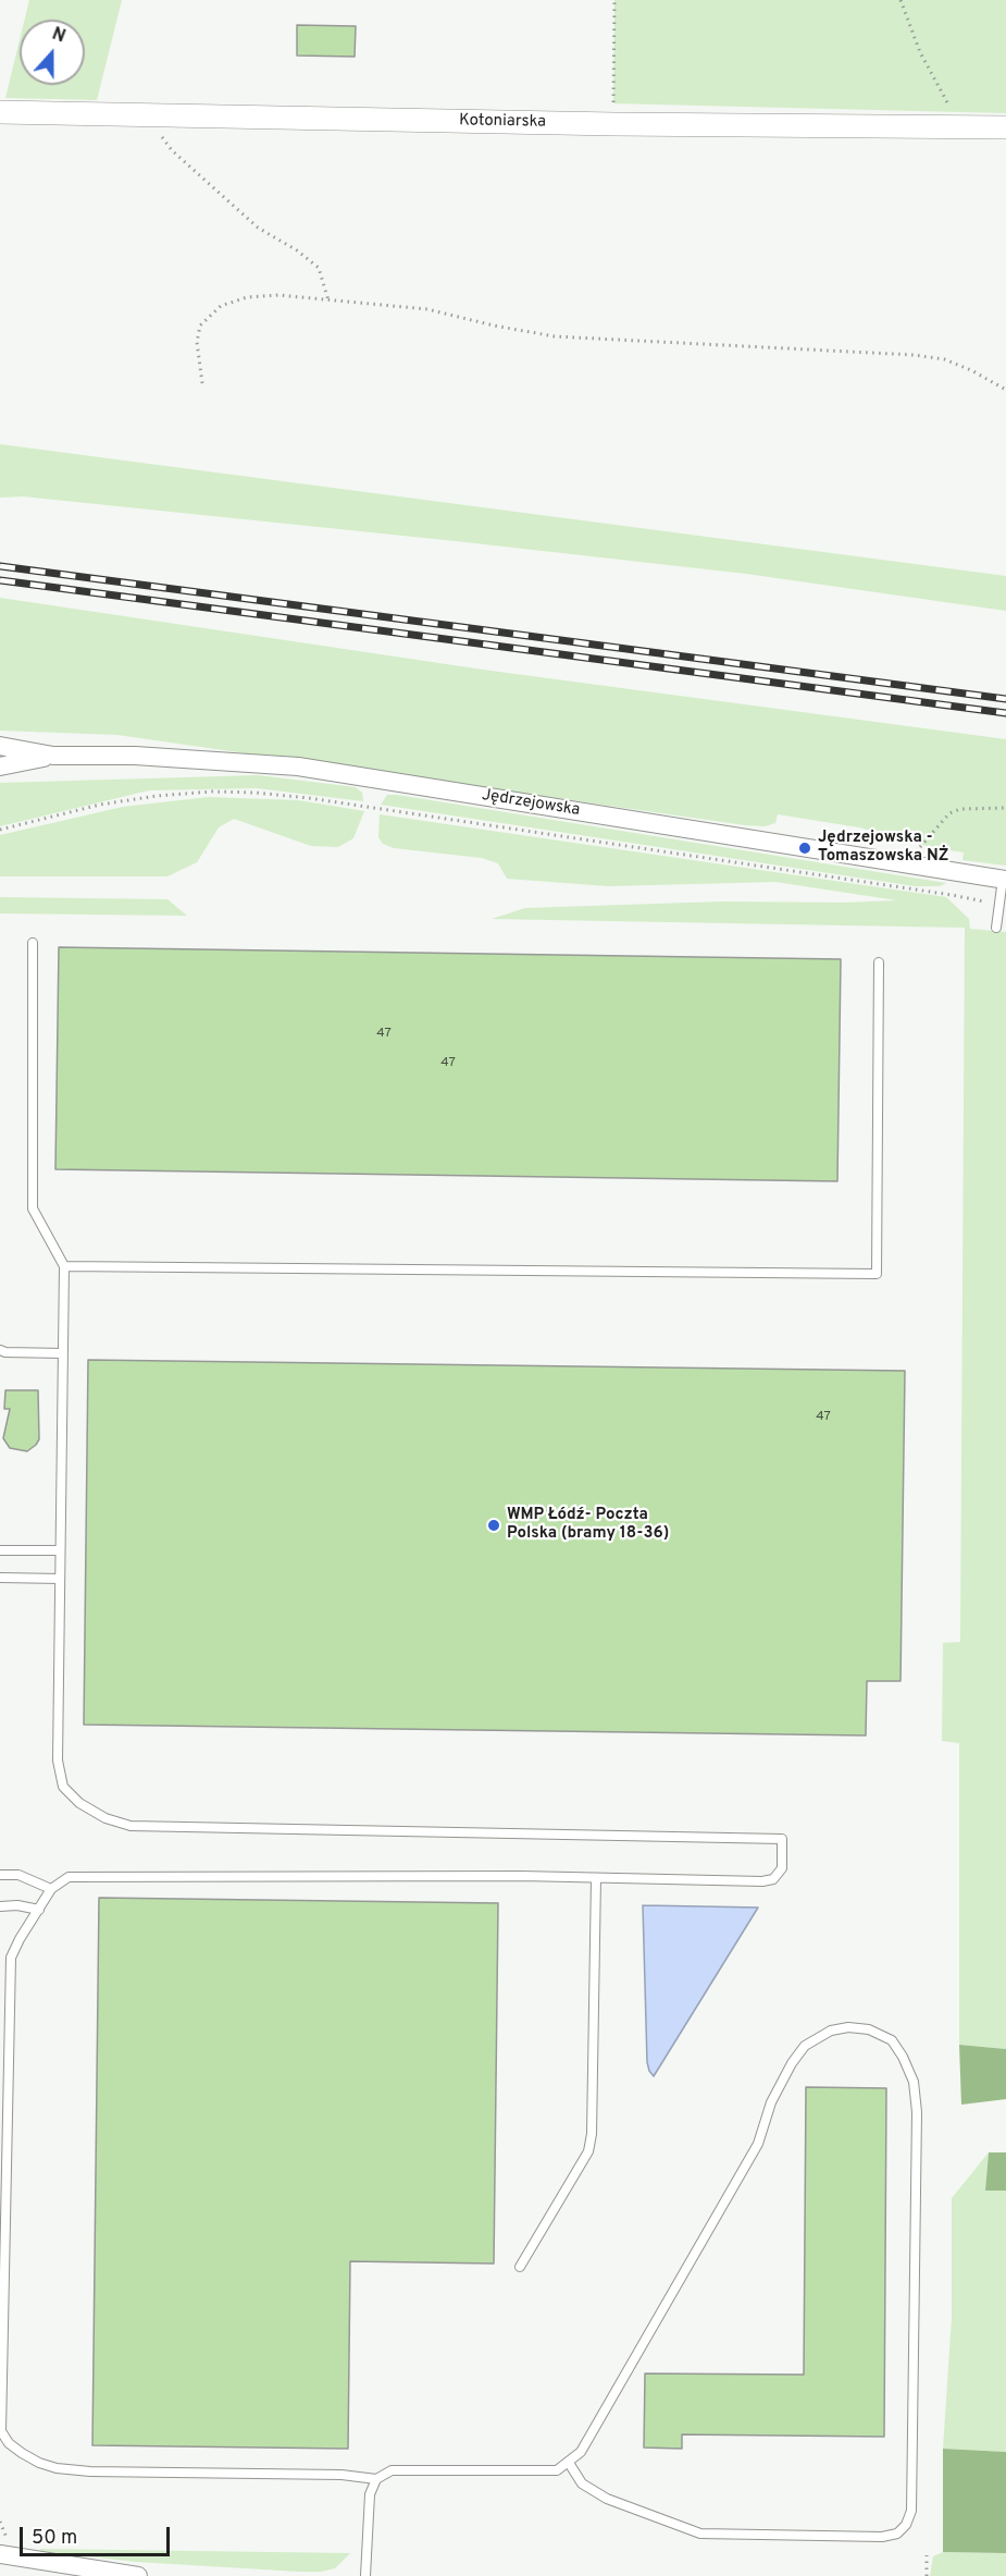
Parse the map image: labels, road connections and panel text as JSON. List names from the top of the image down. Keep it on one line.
{"streets":{"street":["Kotoniarska","Jędrzejowska"]},"places":["Jędrzejowska - Tomaszowska NŻ","WMP Łódź- Poczta Polska (bramy 18-36)"],"house_numbers":["47","47","47"],"scale_bar":"50 m","north":"top"}
